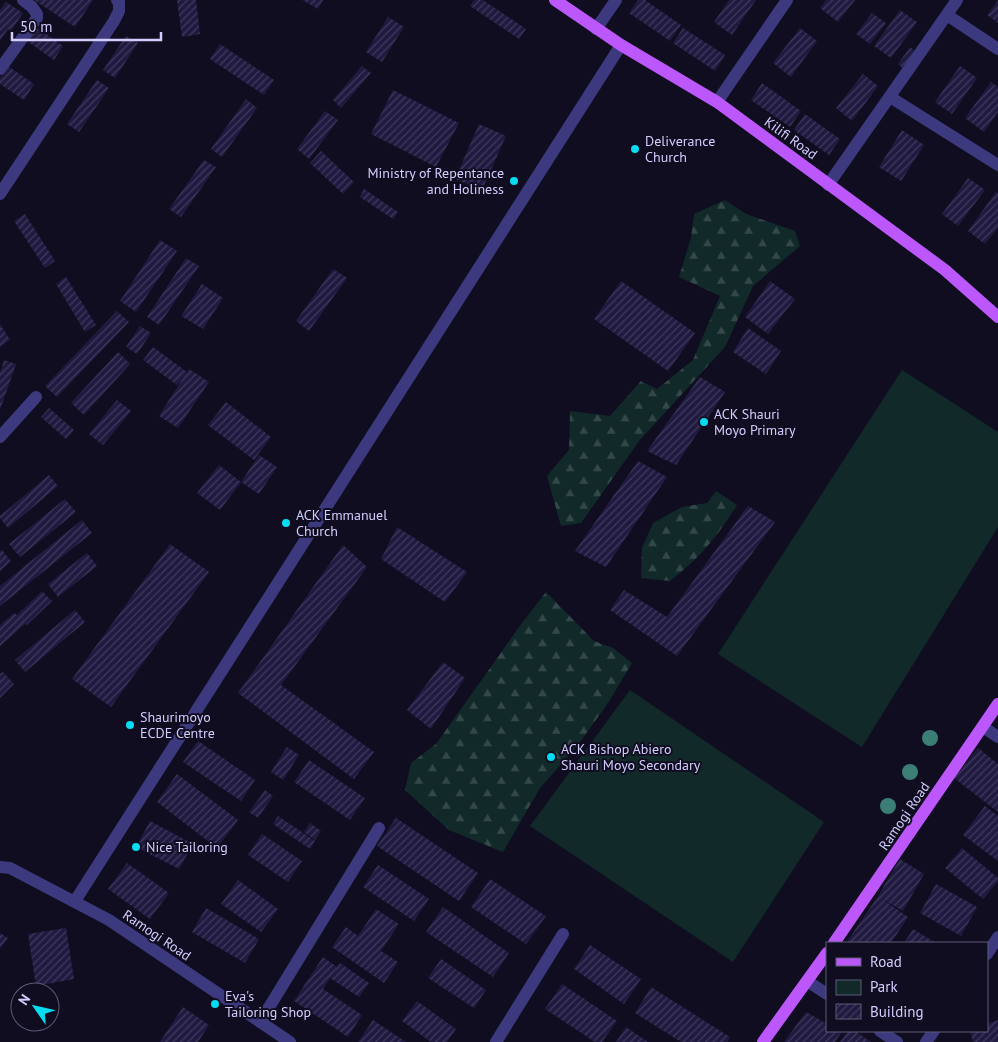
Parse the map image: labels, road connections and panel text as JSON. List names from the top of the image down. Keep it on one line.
{"streets":{"main road":["Kilifi Road","Ramogi Road"]},"places":["Deliverance Church","Ministry of Repentance and Holiness","ACK Shauri Moyo Primary","ACK Emmanuel Church","Shaurimoyo ECDE Centre","ACK Bishop Abiero Shauri Moyo Secondary","Nice Tailoring","Eva's Tailoring Shop"],"legend":["Road","Park","Building"],"scale_bar":"50 m","north":"top left"}
